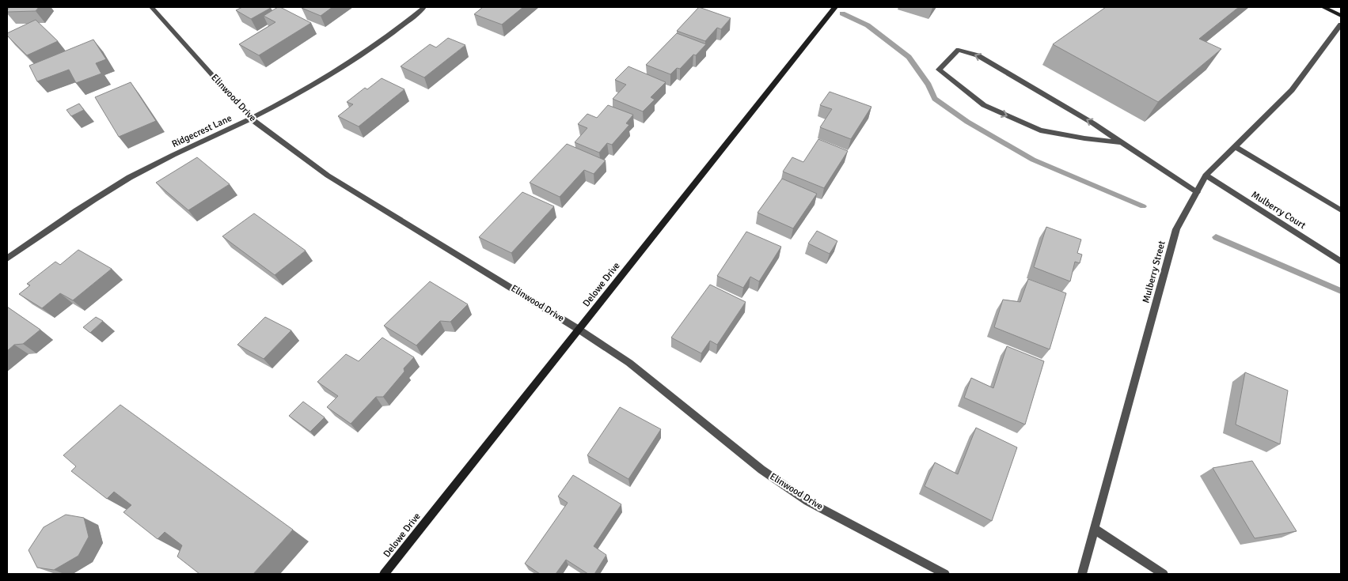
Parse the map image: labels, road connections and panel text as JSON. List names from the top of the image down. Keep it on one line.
{"streets":{"street":["Elinwood Drive","Ridgecrest Lane","Mulberry Court","Mulberry Street","Delowe Drive"]},"crossings":[["Elinwood Drive","Ridgecrest Lane"],["Elinwood Drive","Delowe Drive"],["Mulberry Court","Mulberry Street"]]}
